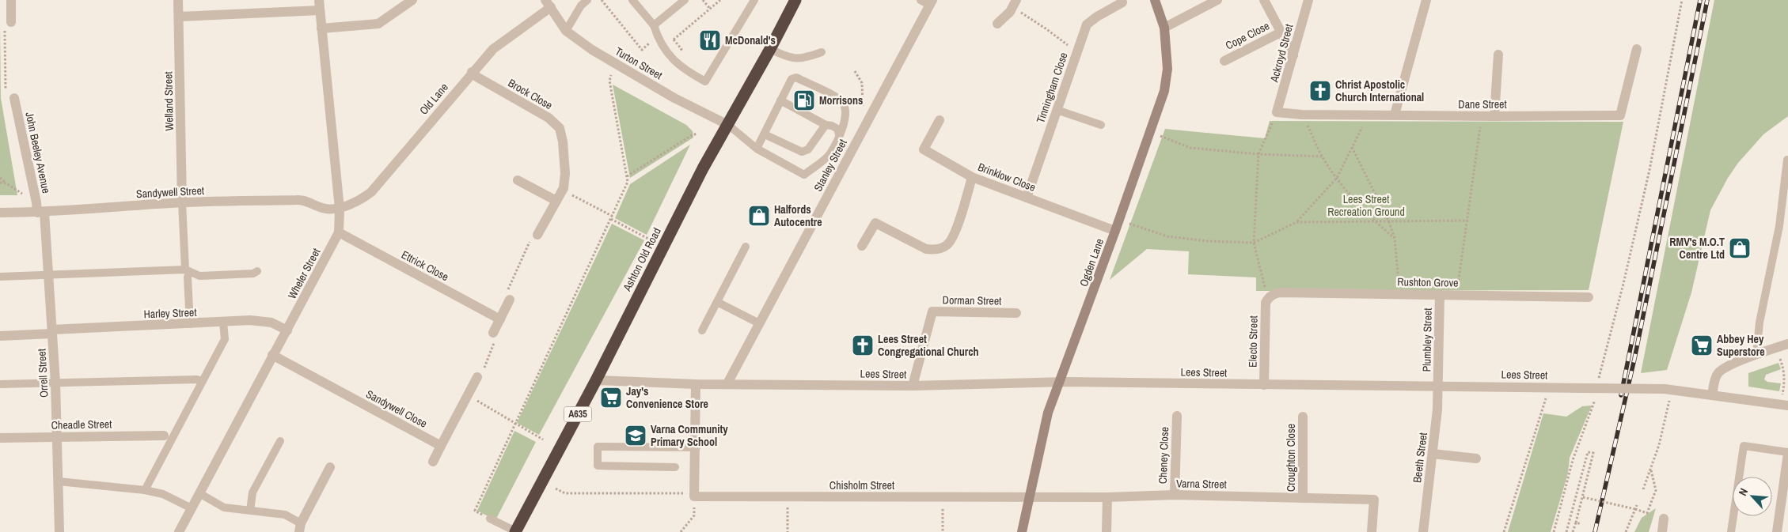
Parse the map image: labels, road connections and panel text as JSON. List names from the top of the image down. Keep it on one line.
{"streets":{"highway":["Ashton Old Road","A635"],"street":["Cope Close","Ackroyd Street","Turton Street","Tinningham Close","Brock Close","Old Lane","Welland Street","Dane Street","John Beeley Avenue","Stanley Street","Brinklow Close","Sandywell Street","Ogden Lane","Ettrick Close","Wheler Street","Rushton Grove","Dorman Street","Harley Street","Plumbley Street","Electo Street","Lees Street","Orrell Street","Sandywell Close","Cheadle Street","Cheney Close","Croughton Close","Beeth Street","Varna Street","Chisholm Street"]},"crossings":[["Ackroyd Street","Dane Street"],["Turton Street","Old Lane"],["Turton Street","Ashton Old Road"],["Tinningham Close","Brinklow Close"],["Brock Close","Old Lane"],["Old Lane","Sandywell Street"],["Old Lane","Wheler Street"],["Welland Street","Sandywell Street"],["John Beeley Avenue","Sandywell Street"],["John Beeley Avenue","Orrell Street"],["Stanley Street","Lees Street"],["Brinklow Close","Ogden Lane"],["Sandywell Street","Wheler Street"],["Sandywell Street","Orrell Street"],["Ashton Old Road","Lees Street"],["Ogden Lane","Lees Street"],["Ogden Lane","Varna Street"],["Ogden Lane","Chisholm Street"],["Ettrick Close","Wheler Street"],["Wheler Street","Harley Street"],["Wheler Street","Sandywell Close"],["Rushton Grove","Plumbley Street"],["Rushton Grove","Electo Street"],["Dorman Street","Lees Street"],["Harley Street","Orrell Street"],["Plumbley Street","Lees Street"],["Plumbley Street","Beeth Street"],["Electo Street","Lees Street"],["Lees Street","Beeth Street"],["Orrell Street","Cheadle Street"],["Cheney Close","Varna Street"],["Croughton Close","Varna Street"],["Varna Street","Chisholm Street"]],"parks":["Lees Street Recreation Ground"],"places":{"restaurant":["McDonald's"],"church":["Christ Apostolic Church International","Lees Street Congregational Church"],"fuel station":["Morrisons"],"shop":["Halfords Autocentre","RMV's M.O.T Centre Ltd"],"supermarket":["Abbey Hey Superstore","Jay's Convenience Store"],"school or university":["Varna Community Primary School"]},"north":"top left"}
